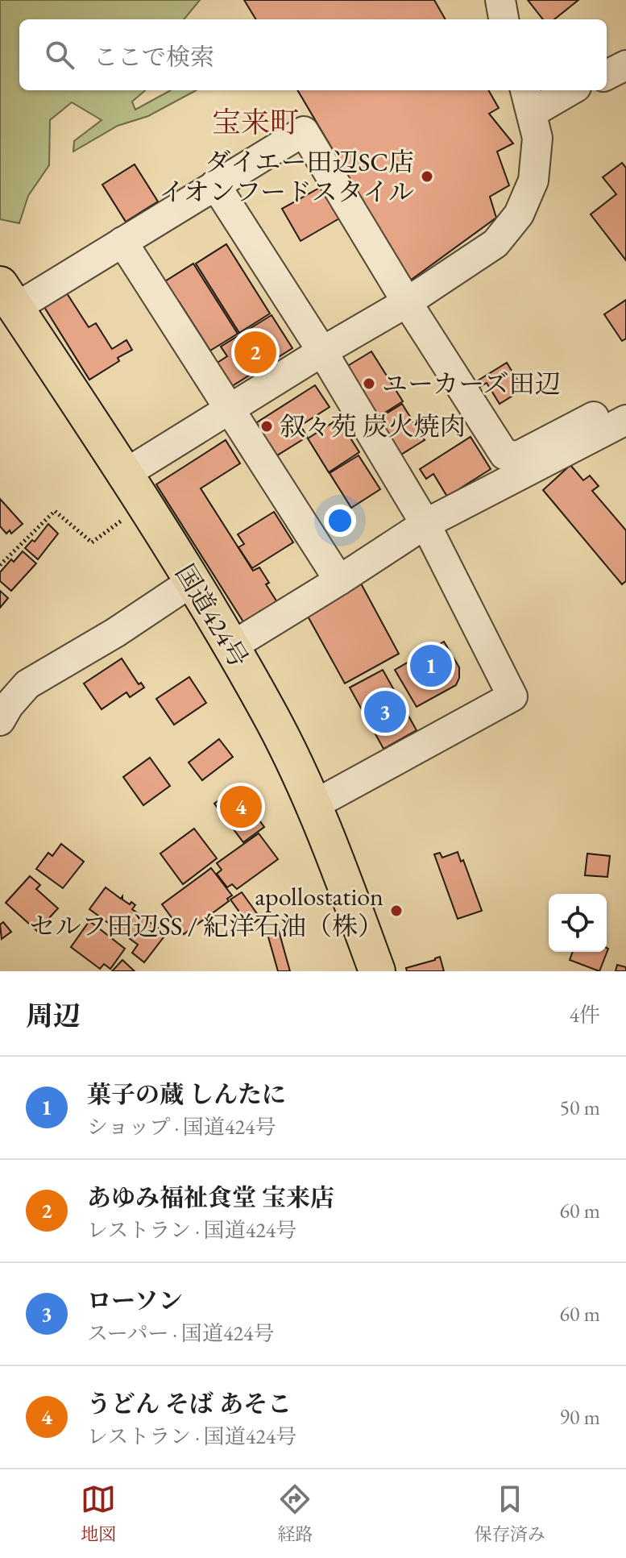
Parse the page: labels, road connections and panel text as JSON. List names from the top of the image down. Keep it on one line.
{"streets":{"highway":["国道424号"]},"districts":["宝来町"],"places":["ダイエー田辺SC店 イオンフードスタイル","ユーカーズ田辺","叙々苑 炭火焼肉","apollostation セルフ田辺SS / 紀洋石油（株）"],"page":{"search":"ここで検索","pins":["2","1","3","4"],"heading":["周辺","4件"],"list":[{"mark":"1","name":"菓子の蔵 しんたに","note":"ショップ · 国道424号","value":"50 m"},{"mark":"2","name":"あゆみ福祉食堂 宝来店","note":"レストラン · 国道424号","value":"60 m"},{"mark":"3","name":"ローソン","note":"スーパー · 国道424号","value":"60 m"},{"mark":"4","name":"うどん そば あそこ","note":"レストラン · 国道424号","value":"90 m"}],"nav":["地図","経路","保存済み"]}}
